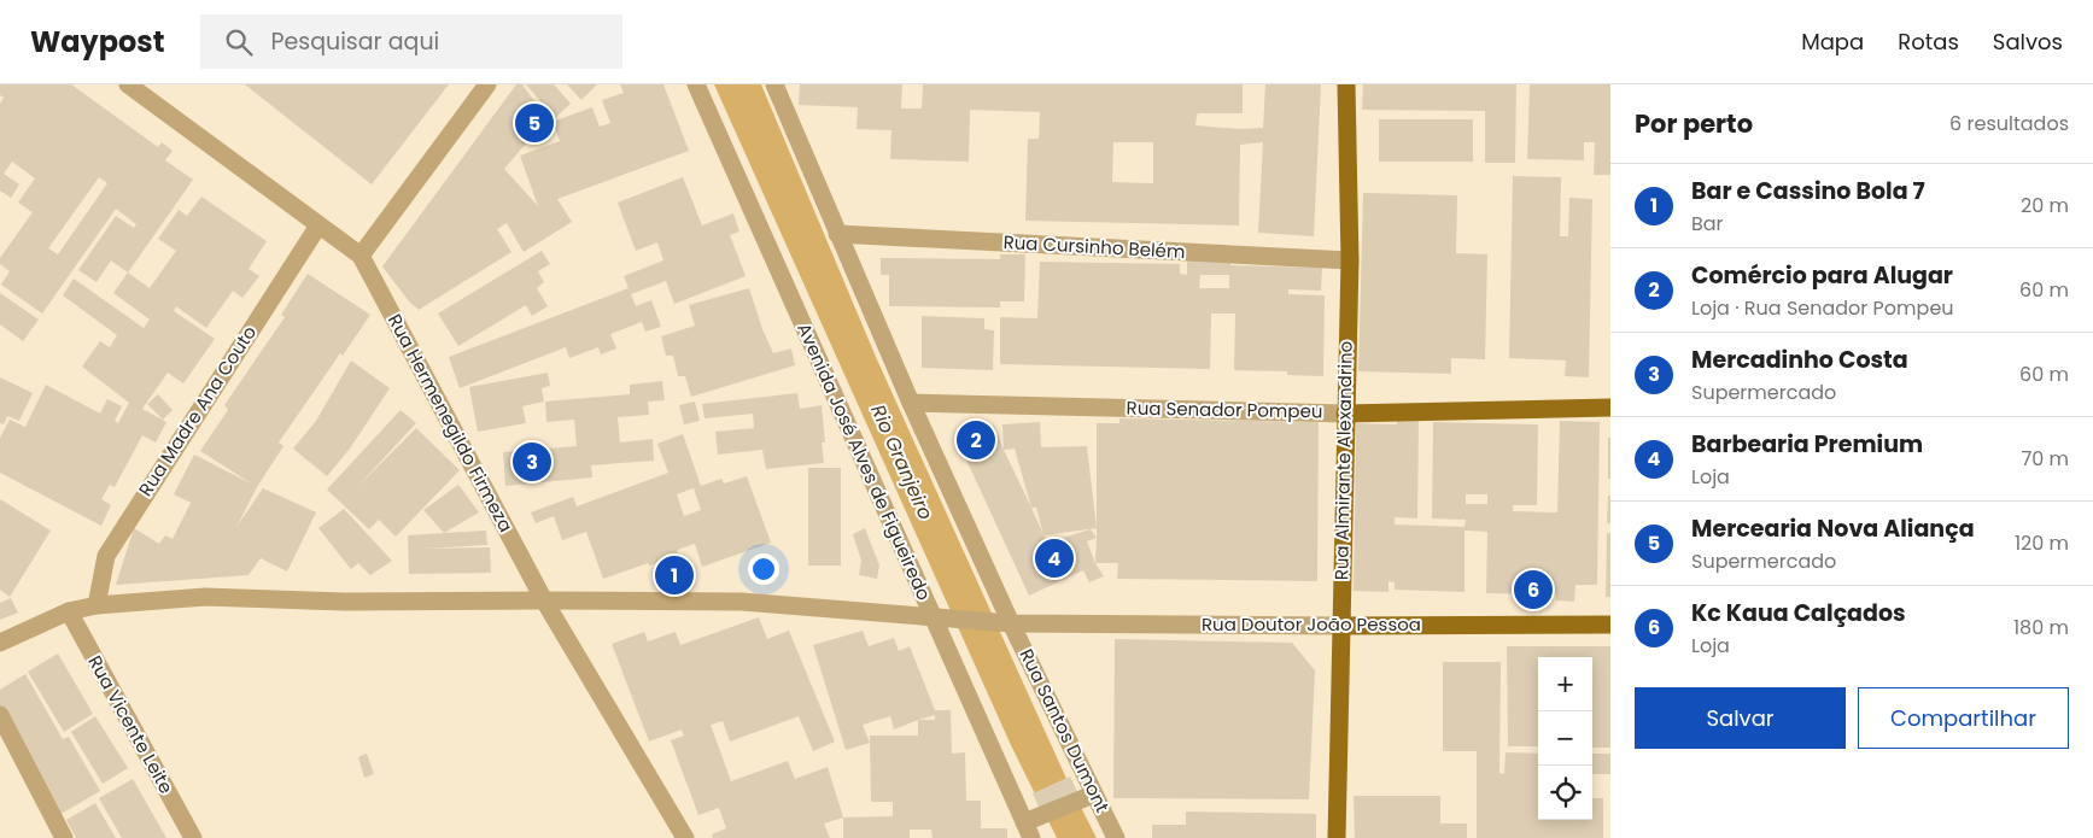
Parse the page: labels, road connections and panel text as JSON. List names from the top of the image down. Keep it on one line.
{"streets":{"main road":["Rua Senador Pompeu","Rua Almirante Alexandrino","Rua Doutor João Pessoa"],"street":["Rua Cursinho Belém","Rua Madre Ana Couto","Rua Hermenegildo Firmeza","Avenida José Alves de Figueiredo","Rua Vicente Leite","Rua Santos Dumont"]},"crossings":[["Rua Cursinho Belém","Rua Almirante Alexandrino"],["Rua Senador Pompeu","Rua Almirante Alexandrino"],["Rua Madre Ana Couto","Rua Hermenegildo Firmeza"],["Rua Madre Ana Couto","Rua Doutor João Pessoa"],["Rua Hermenegildo Firmeza","Rua Doutor João Pessoa"],["Rua Almirante Alexandrino","Rua Doutor João Pessoa"],["Avenida José Alves de Figueiredo","Rua Doutor João Pessoa"],["Rua Doutor João Pessoa","Rua Vicente Leite"],["Rua Doutor João Pessoa","Rua Santos Dumont"]],"water":["Rio Granjeiro"],"page":{"header":"Waypost","search":"Pesquisar aqui","nav":["Mapa","Rotas","Salvos"],"heading":["Por perto","6 resultados"],"pins":["5","2","3","4","1","6"],"list":[{"mark":"1","name":"Bar e Cassino Bola 7","note":"Bar","value":"20 m"},{"mark":"2","name":"Comércio para Alugar","note":"Loja · Rua Senador Pompeu","value":"60 m"},{"mark":"3","name":"Mercadinho Costa","note":"Supermercado","value":"60 m"},{"mark":"4","name":"Barbearia Premium","note":"Loja","value":"70 m"},{"mark":"5","name":"Mercearia Nova Aliança","note":"Supermercado","value":"120 m"},{"mark":"6","name":"Kc Kaua Calçados","note":"Loja","value":"180 m"}],"map_buttons":["+","−"],"buttons":["Salvar","Compartilhar"]}}
